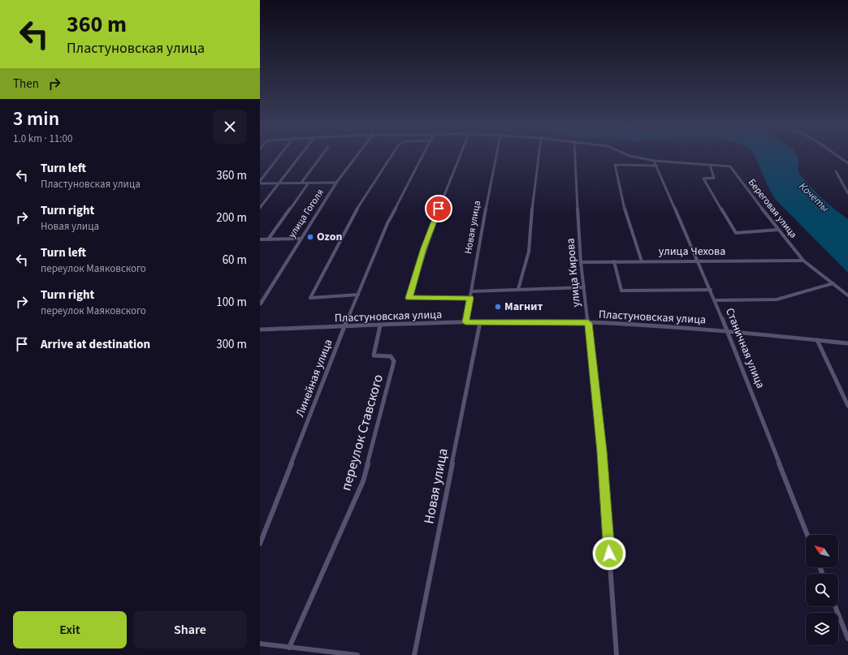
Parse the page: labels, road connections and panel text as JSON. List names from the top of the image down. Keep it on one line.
{"streets":{"street":["Береговая улица","улица Гоголя","Новая улица","улица Чехова","улица Кирова","Пластуновская улица","Станичная улица","Линейная улица","переулок Ставского"]},"crossings":[["Береговая улица","улица Чехова"],["Береговая улица","Станичная улица"],["Новая улица","Пластуновская улица"],["улица Чехова","улица Кирова"],["улица Чехова","Станичная улица"],["улица Кирова","Пластуновская улица"],["Пластуновская улица","Станичная улица"],["Пластуновская улица","Линейная улица"],["Пластуновская улица","переулок Ставского"]],"water":["Кочеты"],"places":["Ozon","Магнит"],"north":"top left","page":{"turn":["360 m","Пластуновская улица"],"then":"Then","heading":["3 min","1.0 km · 11:00"],"list":[{"name":"Turn left","note":"Пластуновская улица","value":"360 m"},{"name":"Turn right","note":"Новая улица","value":"200 m"},{"name":"Turn left","note":"переулок Маяковского","value":"60 m"},{"name":"Turn right","note":"переулок Маяковского","value":"100 m"},{"name":"Arrive at destination","value":"300 m"}],"buttons":["Exit","Share"]}}
